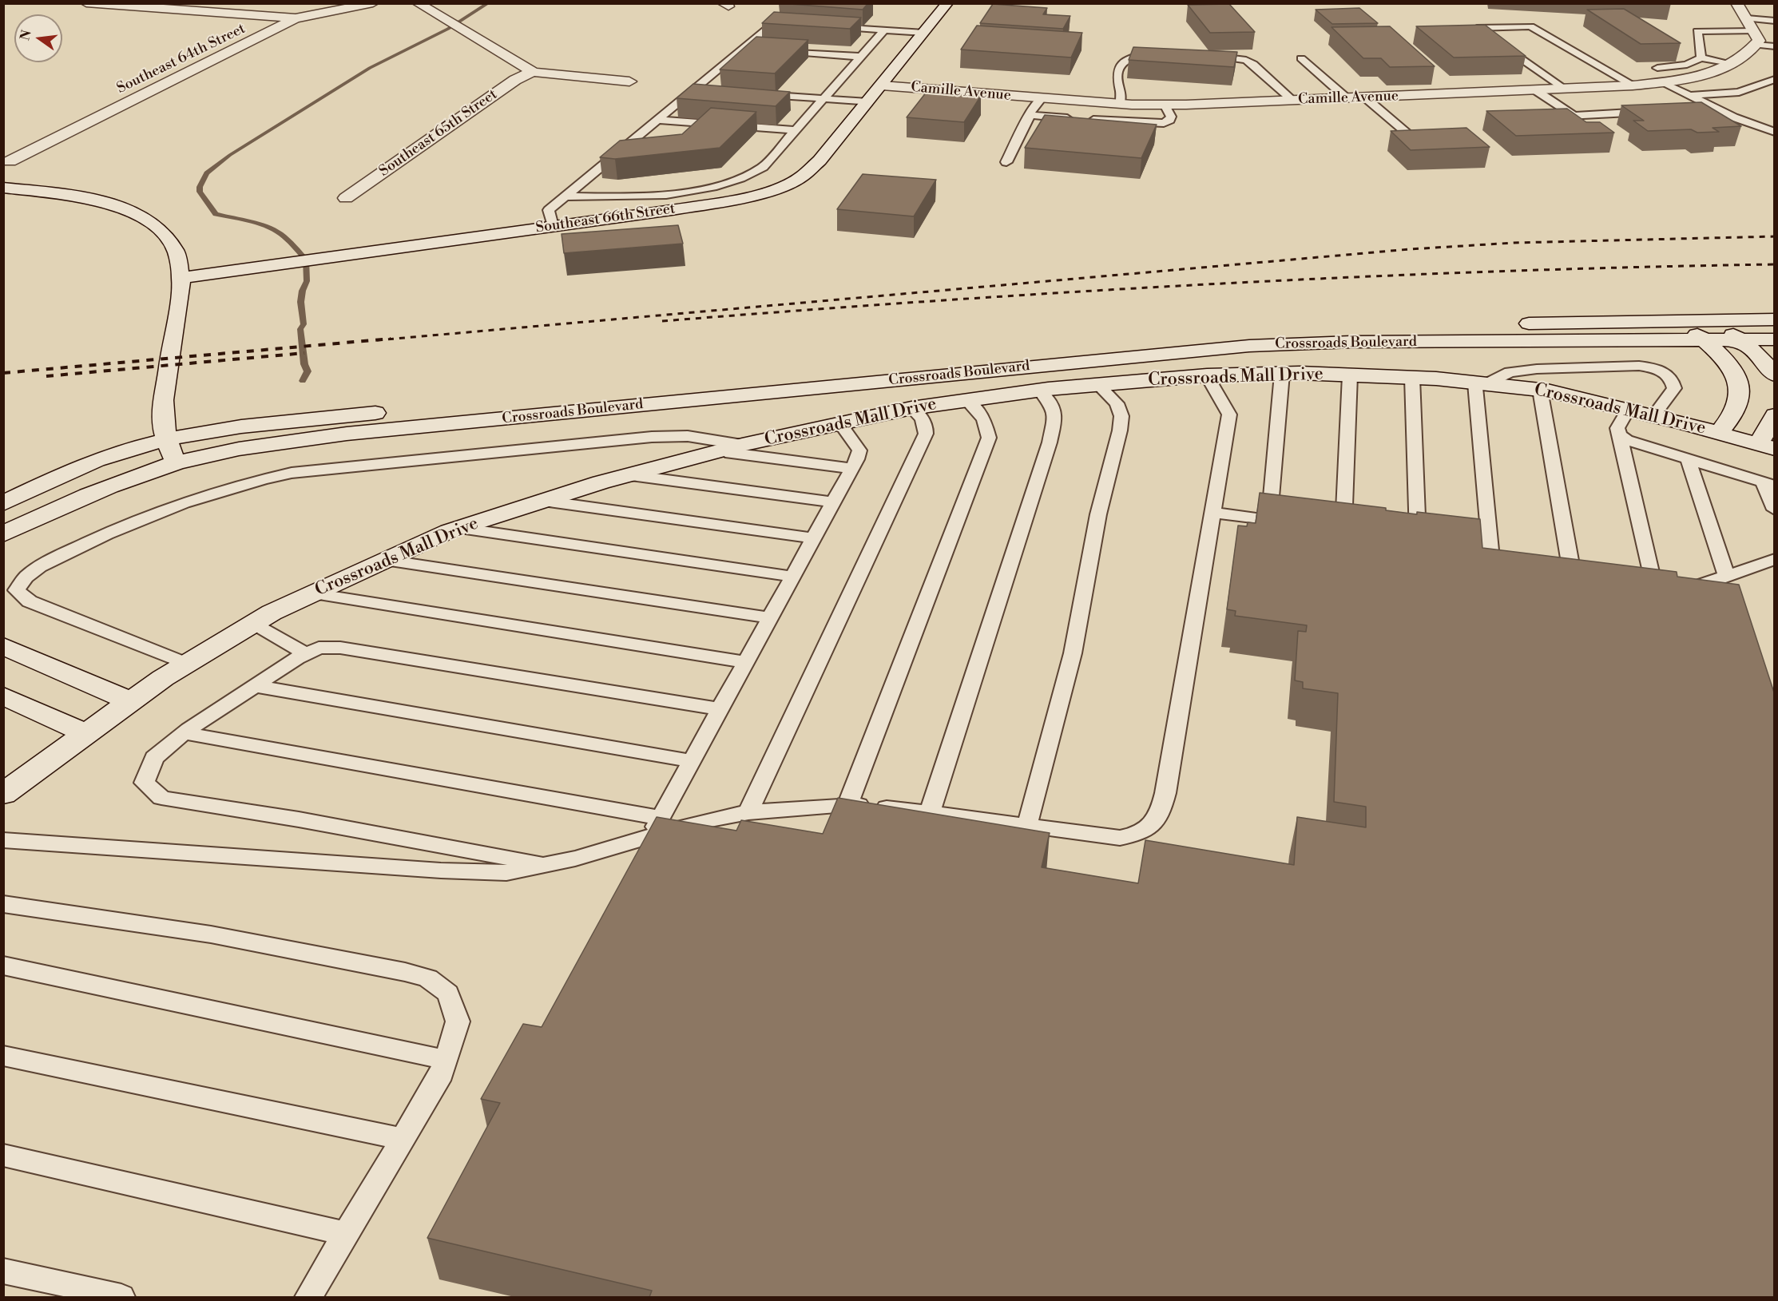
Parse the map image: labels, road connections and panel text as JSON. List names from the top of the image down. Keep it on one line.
{"streets":{"street":["Southeast 64th Street","Camille Avenue","Southeast 65th Street","Southeast 66th Street","Crossroads Boulevard","Crossroads Mall Drive"]},"crossings":[["Camille Avenue","Southeast 66th Street"]],"north":"left"}
